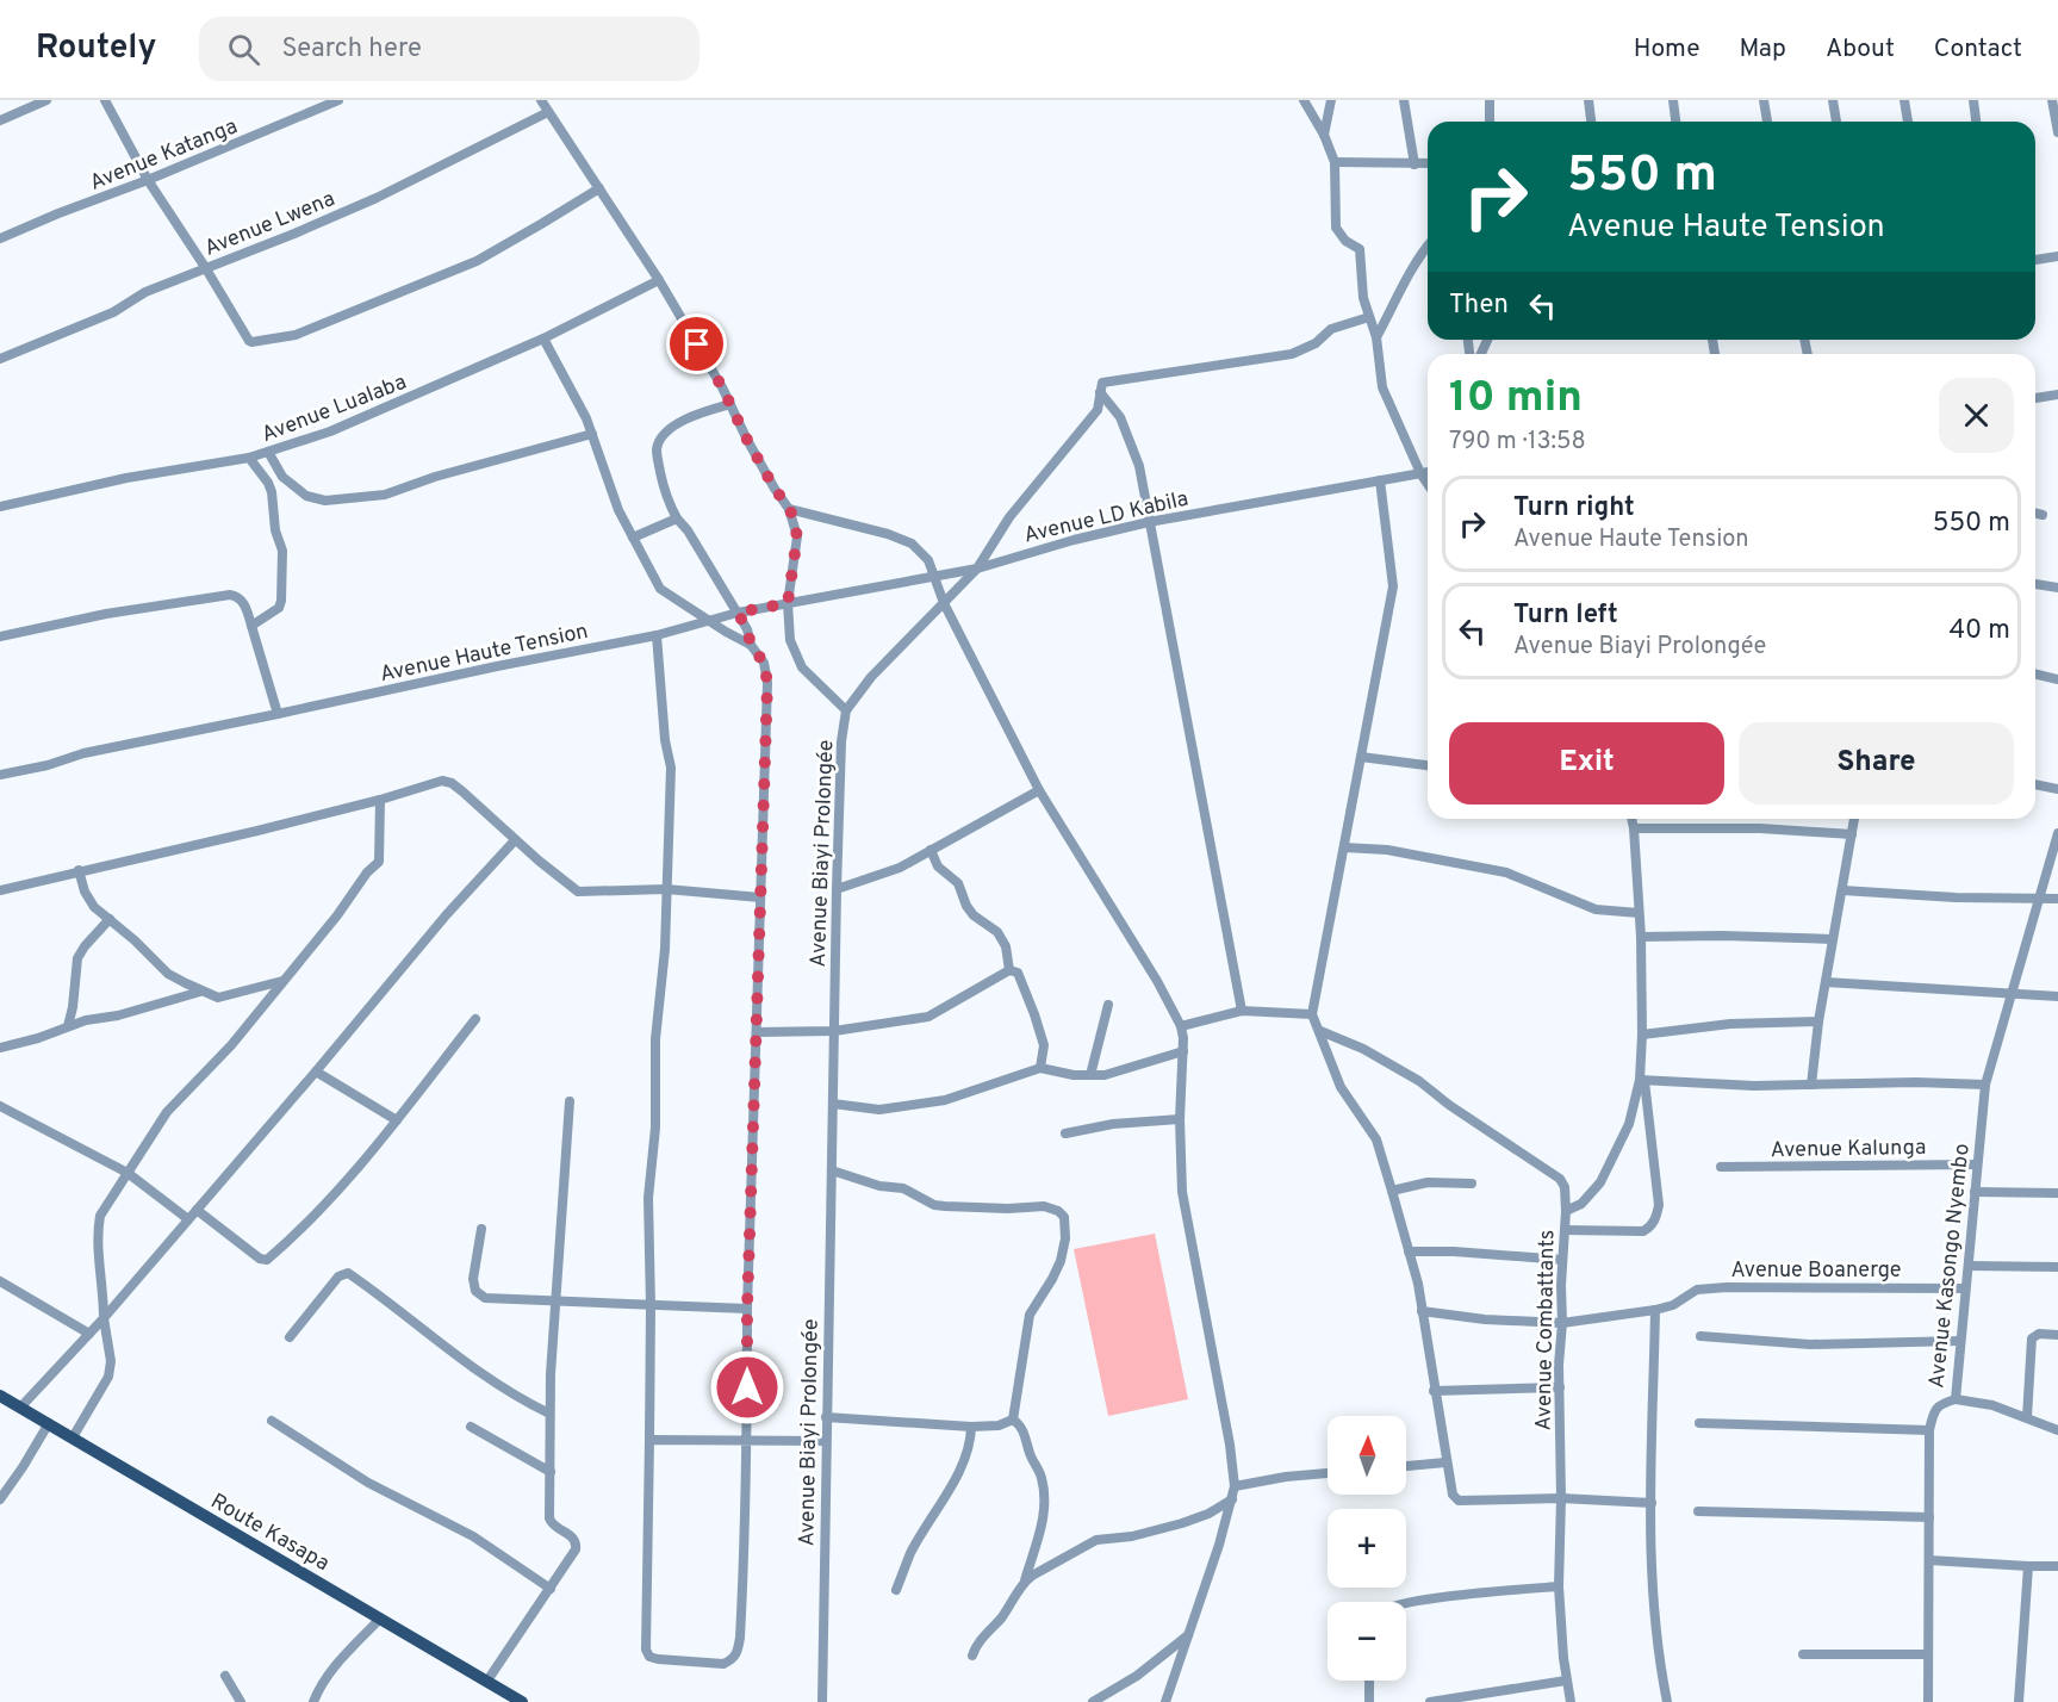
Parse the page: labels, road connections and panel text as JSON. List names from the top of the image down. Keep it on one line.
{"streets":{"main road":["Route Kasapa"],"street":["Avenue Katanga","Avenue Lwena","Avenue Lualaba","Avenue LD Kabila","Avenue Haute Tension","Avenue Biayi Prolongée","Avenue Kalunga","Avenue Kasongo Nyembo","Avenue Boanerge","Avenue Combattants"]},"crossings":[["Avenue Lwena","Avenue Biayi Prolongée"],["Avenue Lualaba","Avenue Biayi Prolongée"],["Avenue LD Kabila","Avenue Haute Tension"],["Avenue LD Kabila","Avenue Biayi Prolongée"],["Avenue Haute Tension","Avenue Biayi Prolongée"],["Avenue Kalunga","Avenue Kasongo Nyembo"],["Avenue Kasongo Nyembo","Avenue Boanerge"],["Avenue Boanerge","Avenue Combattants"]],"north":"top","page":{"header":"Routely","search":"Search here","nav":["Home","Map","About","Contact"],"turn":["550 m","Avenue Haute Tension"],"then":"Then","heading":["10 min","790 m · 13:58"],"list":[{"name":"Turn right","note":"Avenue Haute Tension","value":"550 m"},{"name":"Turn left","note":"Avenue Biayi Prolongée","value":"40 m"}],"buttons":["Exit","Share"],"map_buttons":["+","−"]}}
